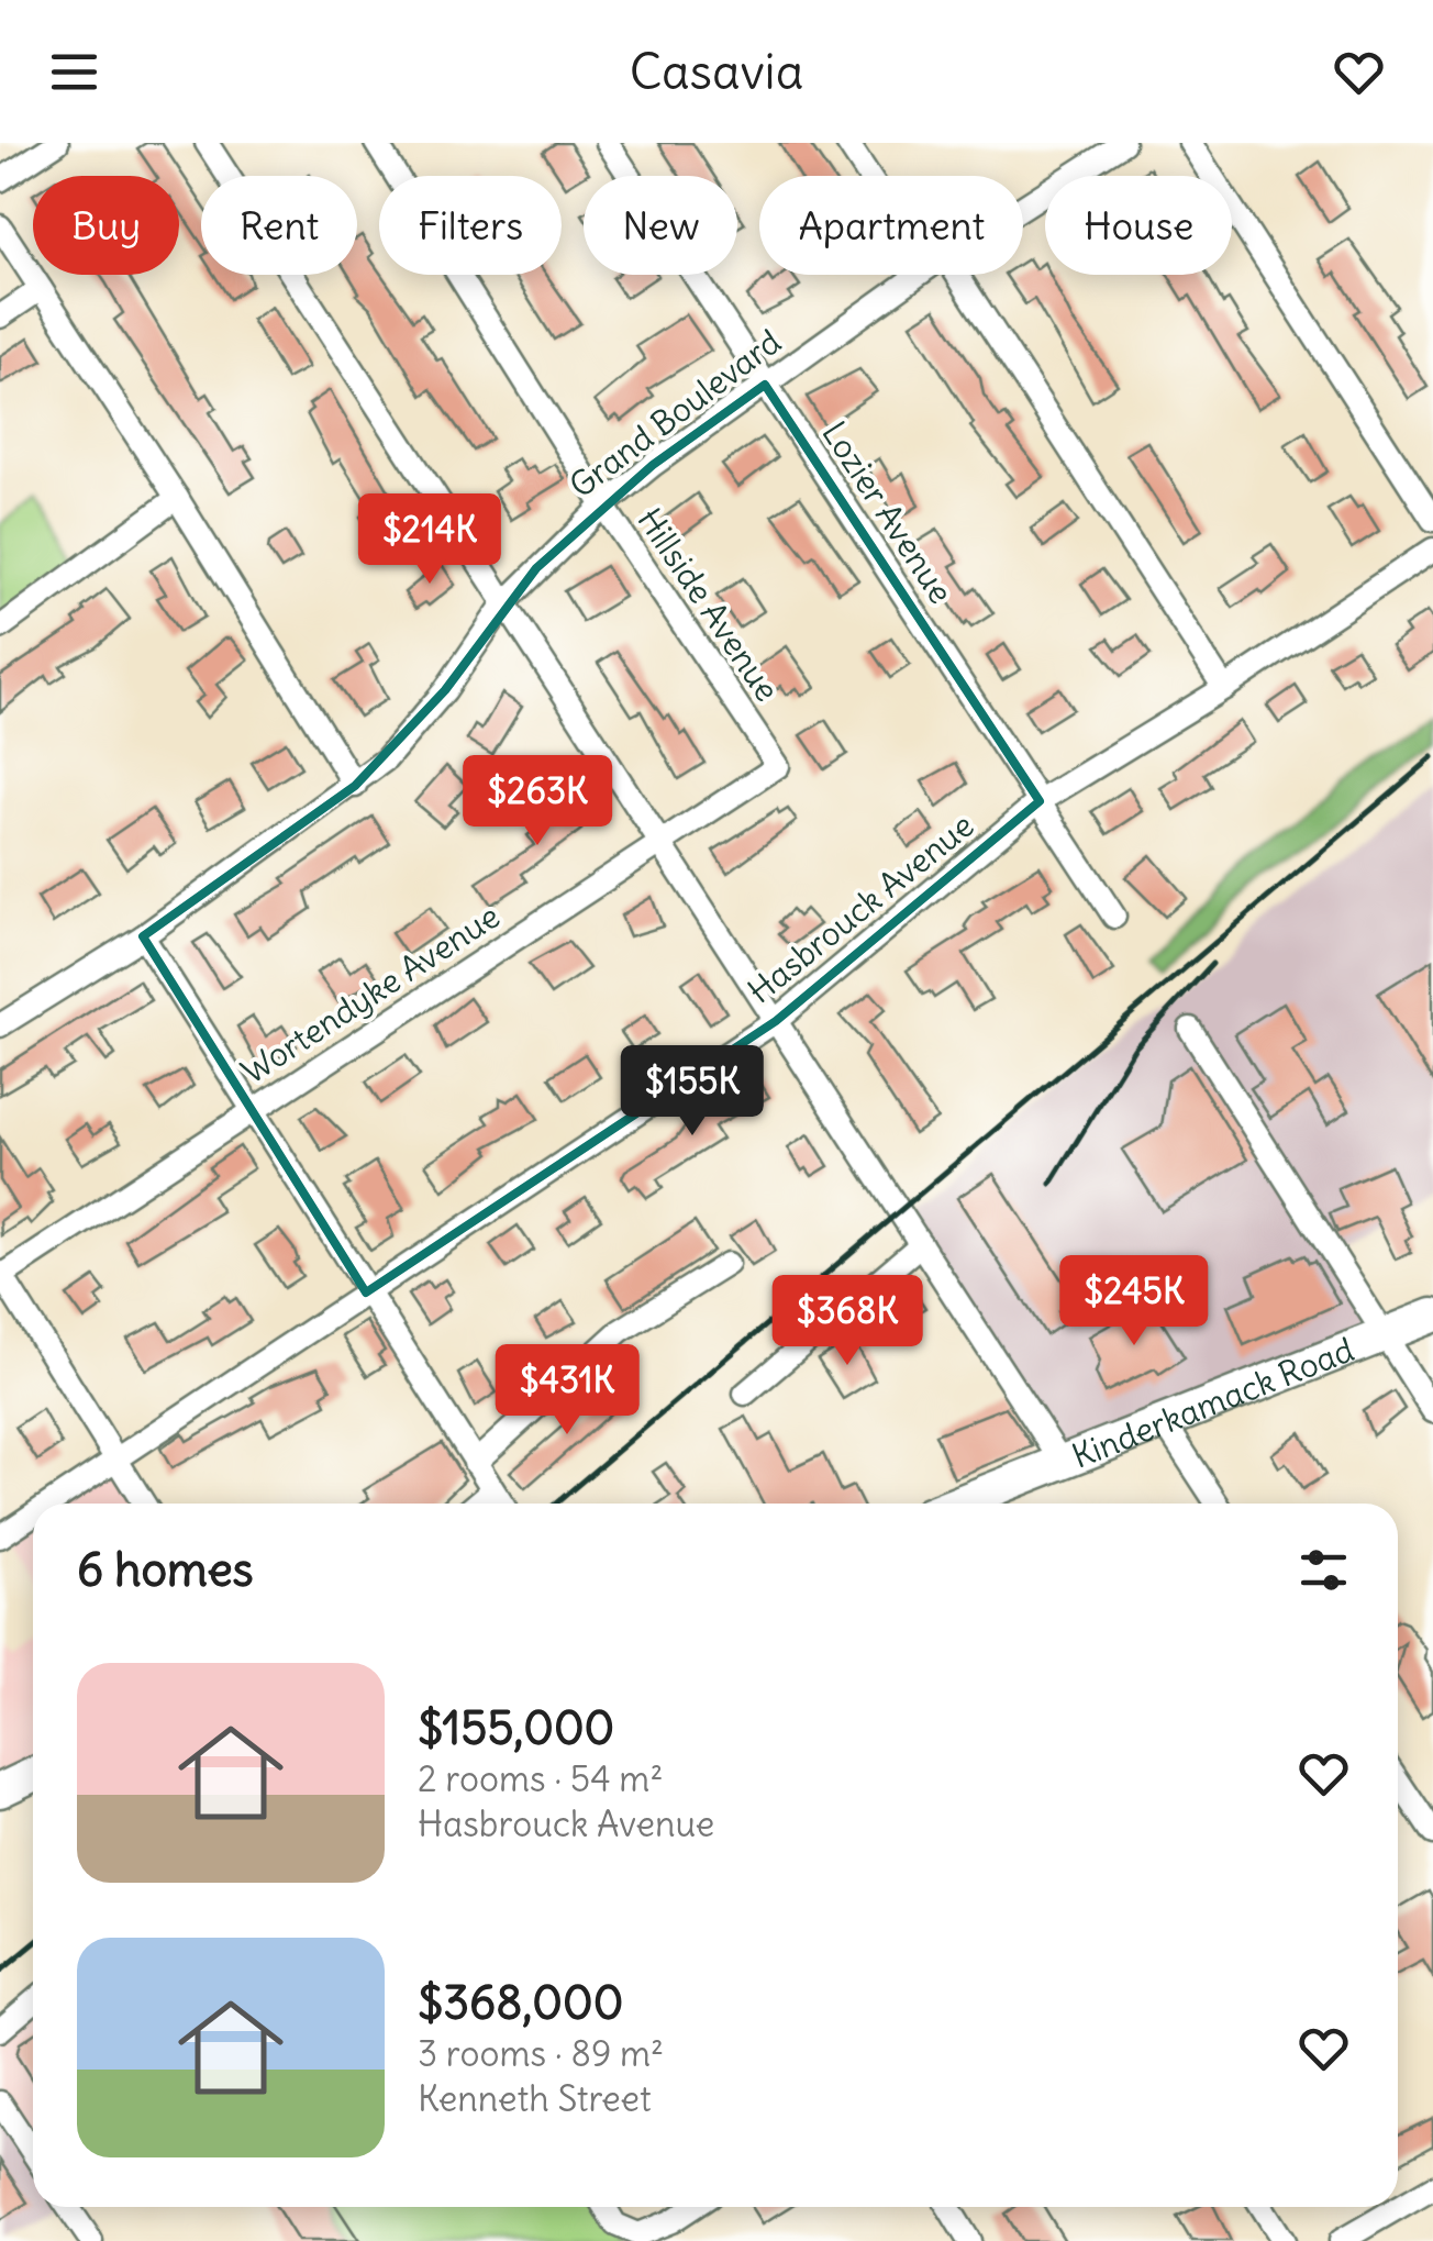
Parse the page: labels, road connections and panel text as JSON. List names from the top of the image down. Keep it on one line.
{"streets":{"main road":["Kinderkamack Road"],"street":["Grand Boulevard","Lozier Avenue","Hillside Avenue","Hasbrouck Avenue","Wortendyke Avenue"]},"crossings":[["Grand Boulevard","Lozier Avenue"],["Grand Boulevard","Hillside Avenue"],["Lozier Avenue","Hasbrouck Avenue"],["Hillside Avenue","Wortendyke Avenue"]],"page":{"header":"Casavia","chip":["Buy","Rent","Filters","New","Apartment","House"],"price":["$214K","$263K","$155K","$245K","$368K","$431K"],"heading":"6 homes","list":[{"name":"$155,000","note":"2 rooms · 54 m² · Hasbrouck Avenue"},{"name":"$368,000","note":"3 rooms · 89 m² · Kenneth Street"}]}}
